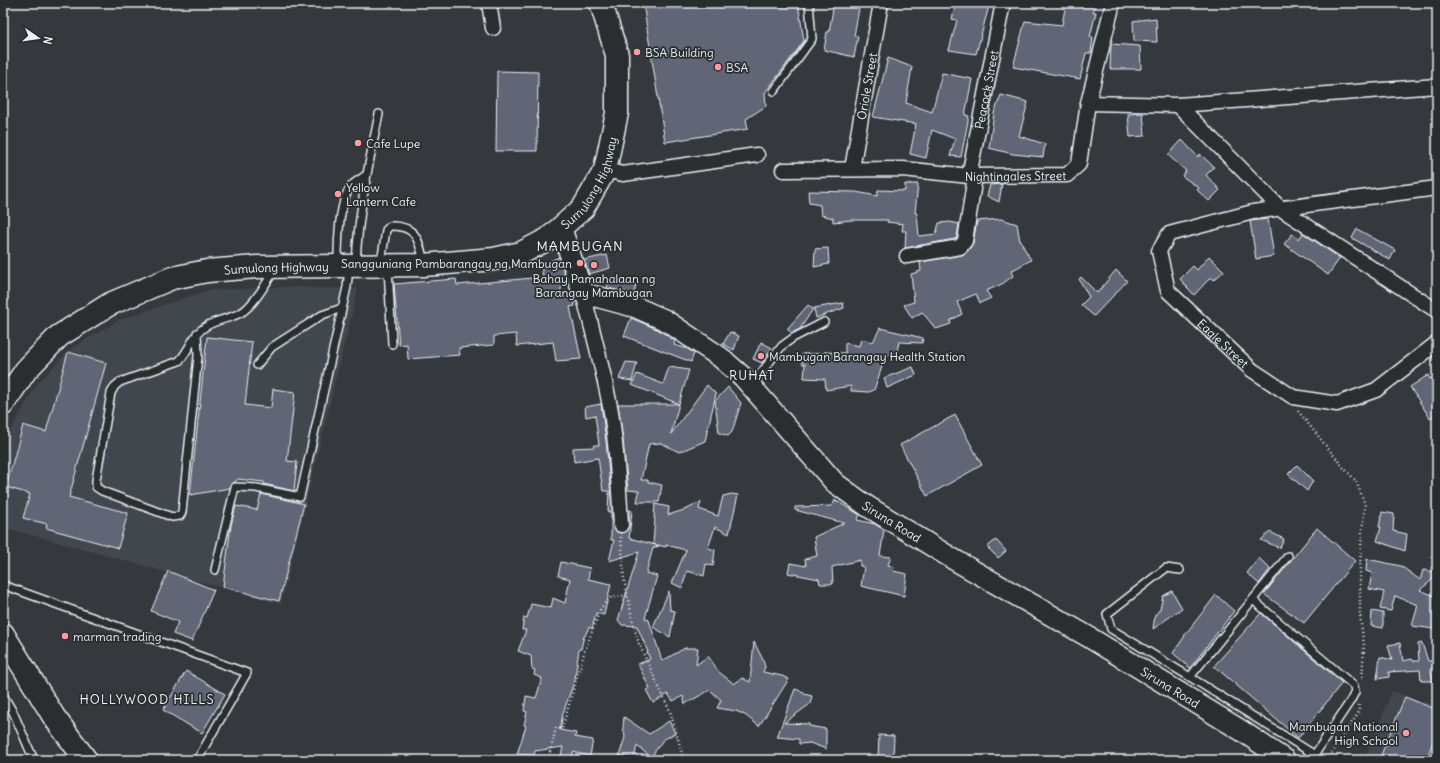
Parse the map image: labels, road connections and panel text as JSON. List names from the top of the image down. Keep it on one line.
{"streets":{"main road":["Sumulong Highway"],"street":["Oriole Street","Peacock Street","Nightingales Street","Eagle Street","Siruna Road"]},"crossings":[["Oriole Street","Nightingales Street"],["Peacock Street","Nightingales Street"]],"districts":["MAMBUGAN","RUHAT","HOLLYWOOD HILLS"],"places":["BSA Building","BSA","Cafe Lupe","Yellow Lantern Cafe","Sangguniang Pambarangay ng Mambugan","Bahay Pamahalaan ng Barangay Mambugan","Mambugan Barangay Health Station","marman trading","Mambugan National High School"],"north":"right"}
